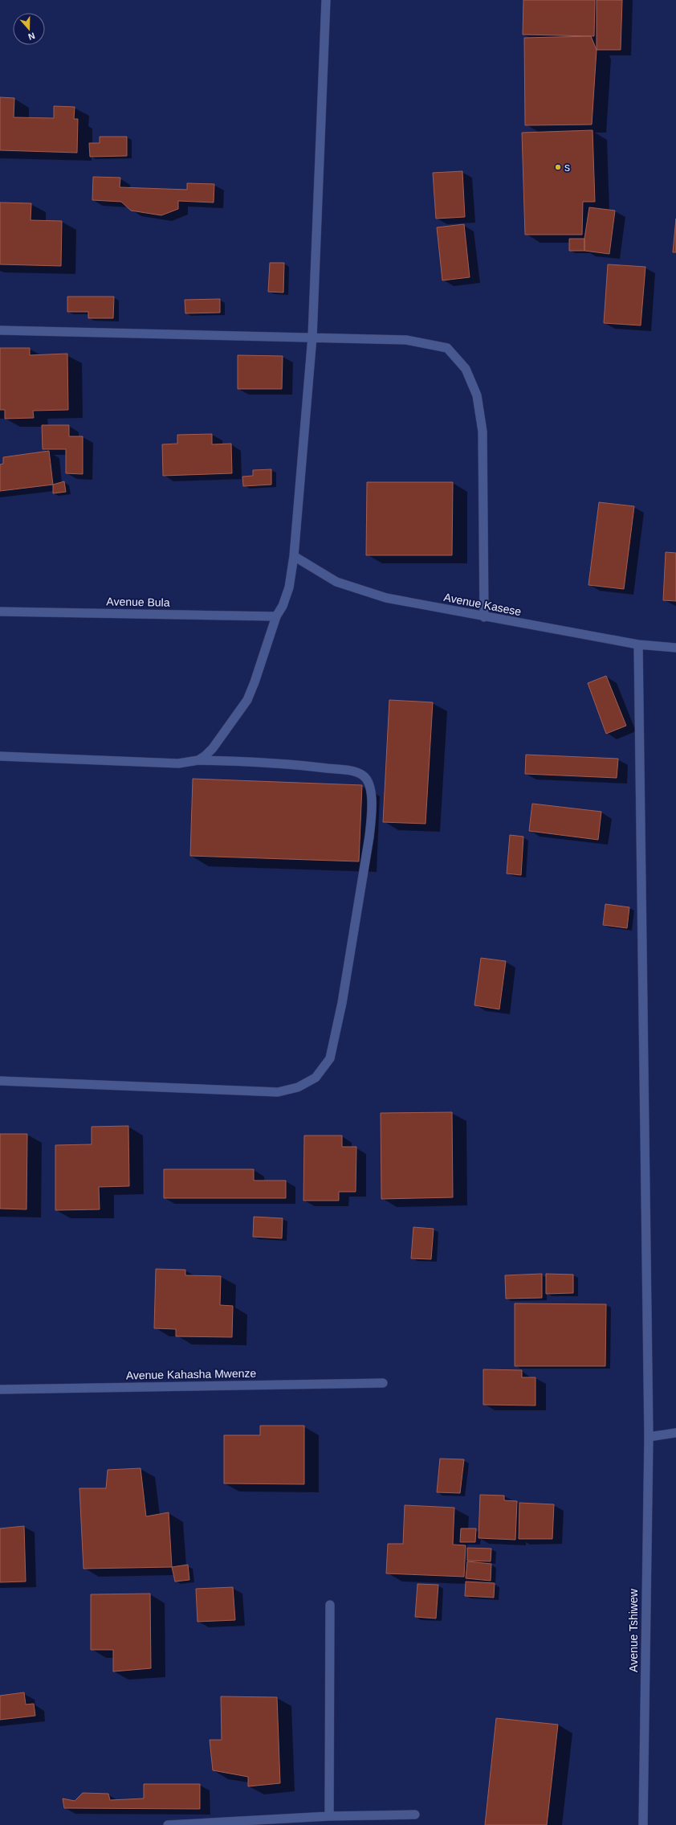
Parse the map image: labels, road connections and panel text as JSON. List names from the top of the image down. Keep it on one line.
{"streets":{"street":["Avenue Bula","Avenue Kasese","Avenue Kahasha Mwenze","Avenue Tshiwew"]},"crossings":[["Avenue Kasese","Avenue Tshiwew"]],"places":["s"],"north":"bottom"}
